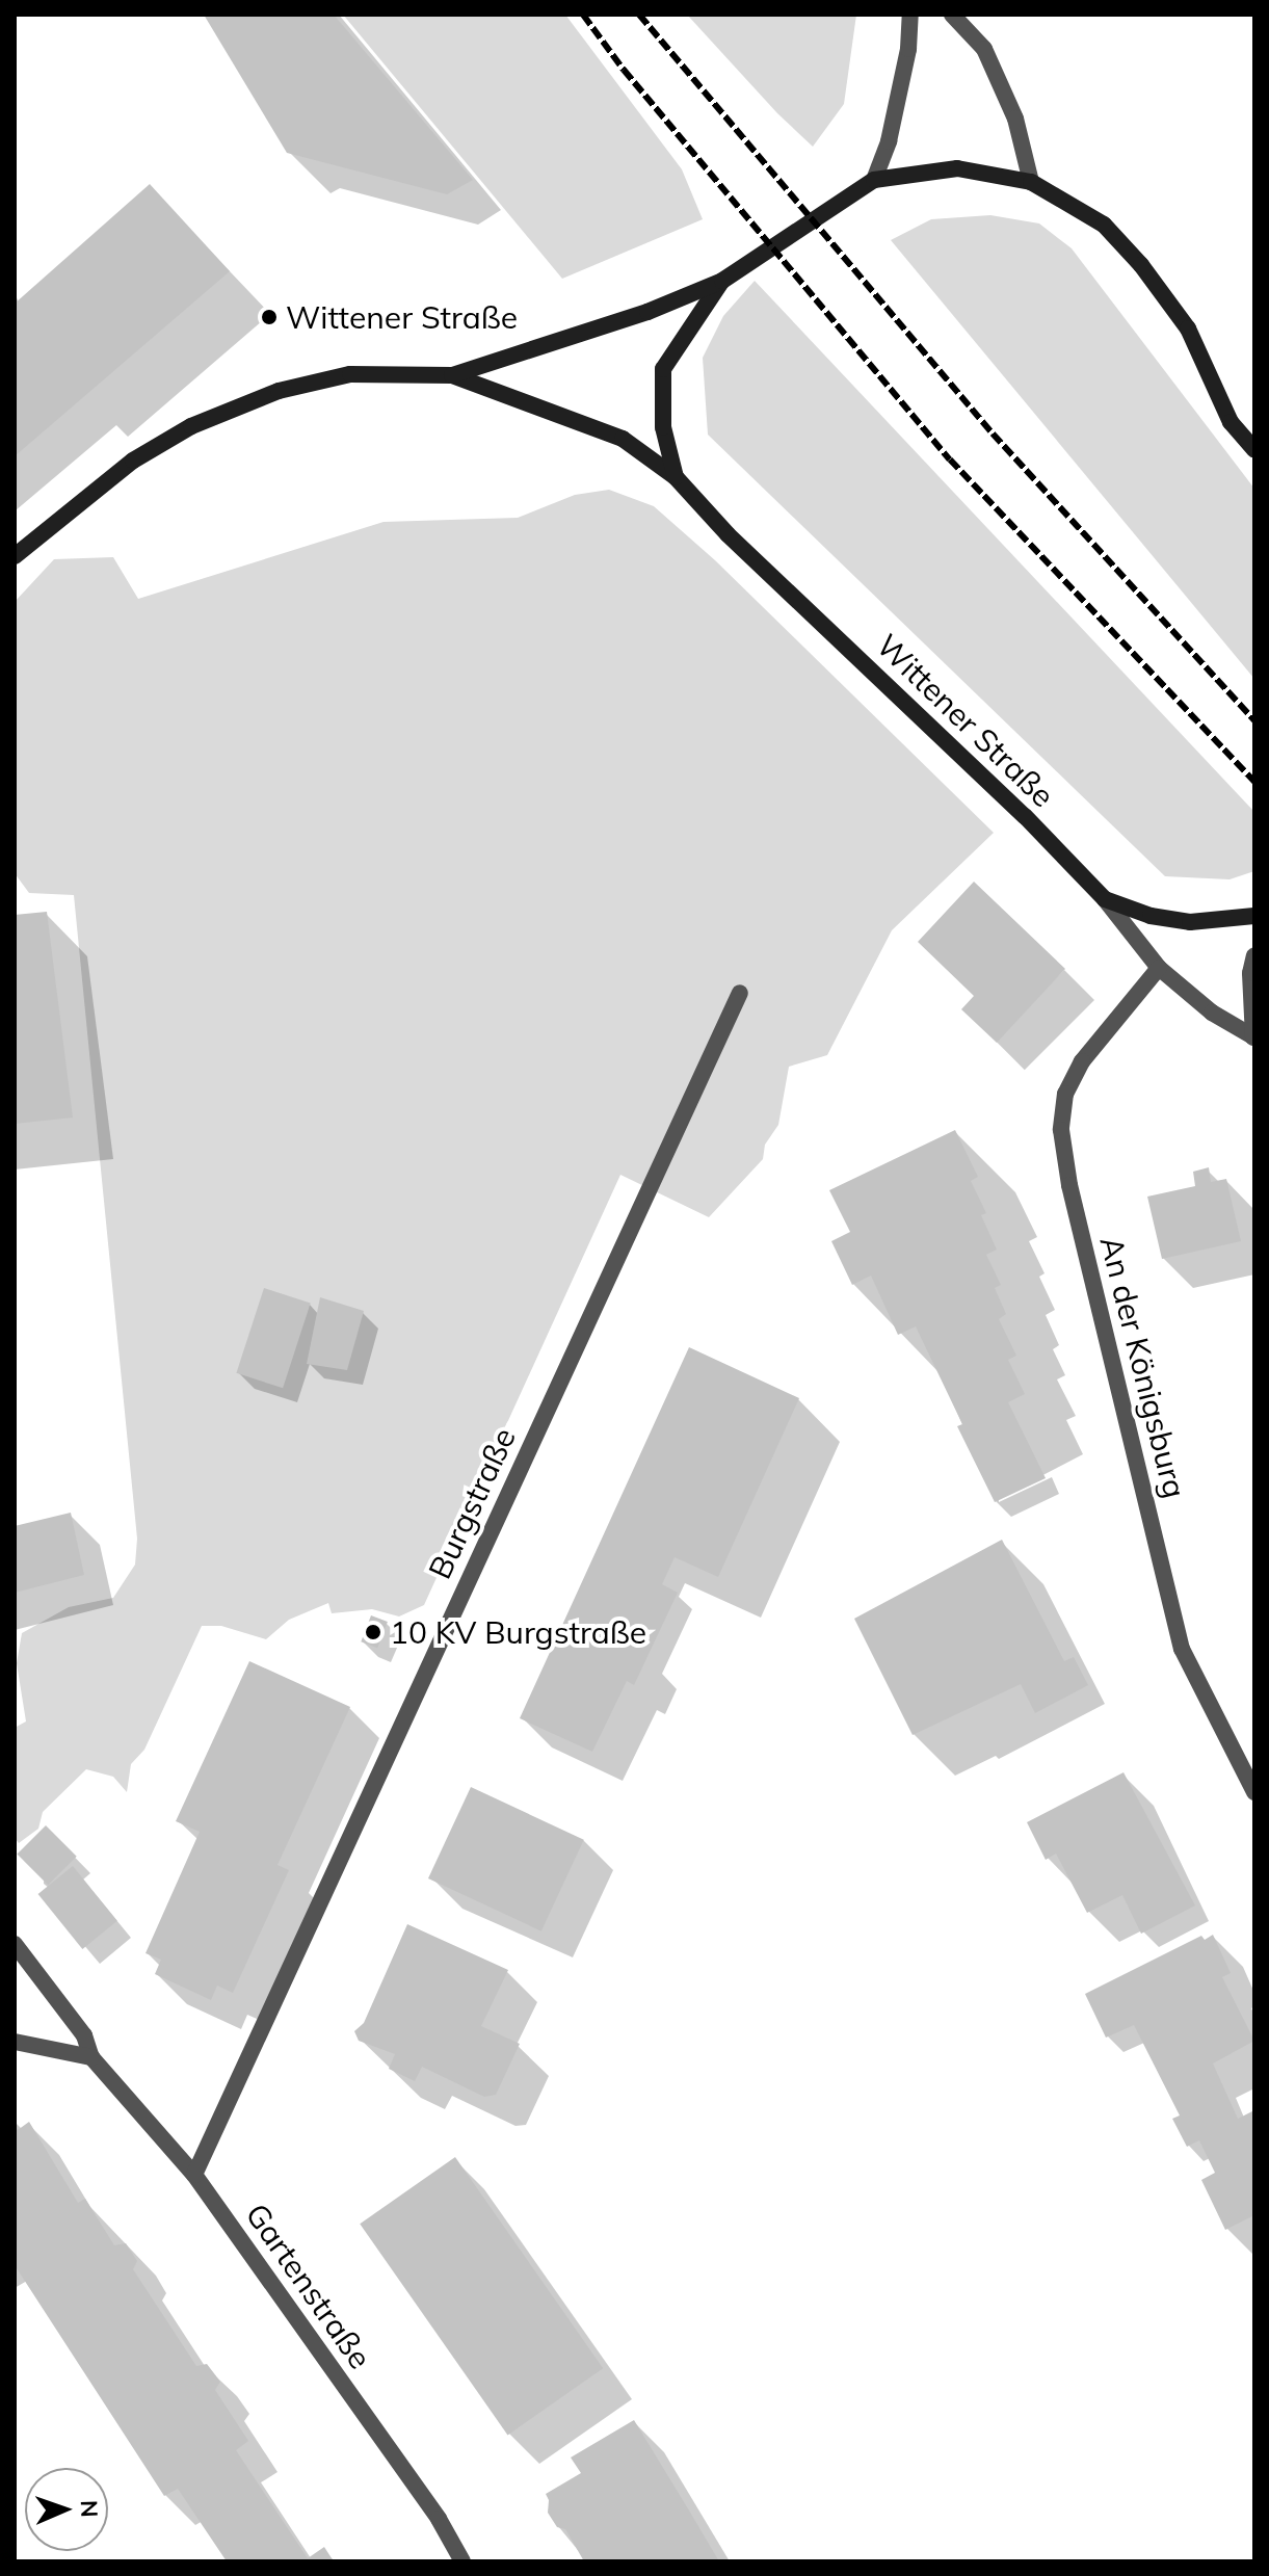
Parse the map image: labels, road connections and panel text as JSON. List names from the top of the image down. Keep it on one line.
{"streets":{"main road":["Wittener Straße"],"street":["An der Königsburg","Burgstraße","Gartenstraße"]},"crossings":[["Burgstraße","Gartenstraße"]],"places":["Wittener Straße","10 KV Burgstraße"],"north":"right"}
